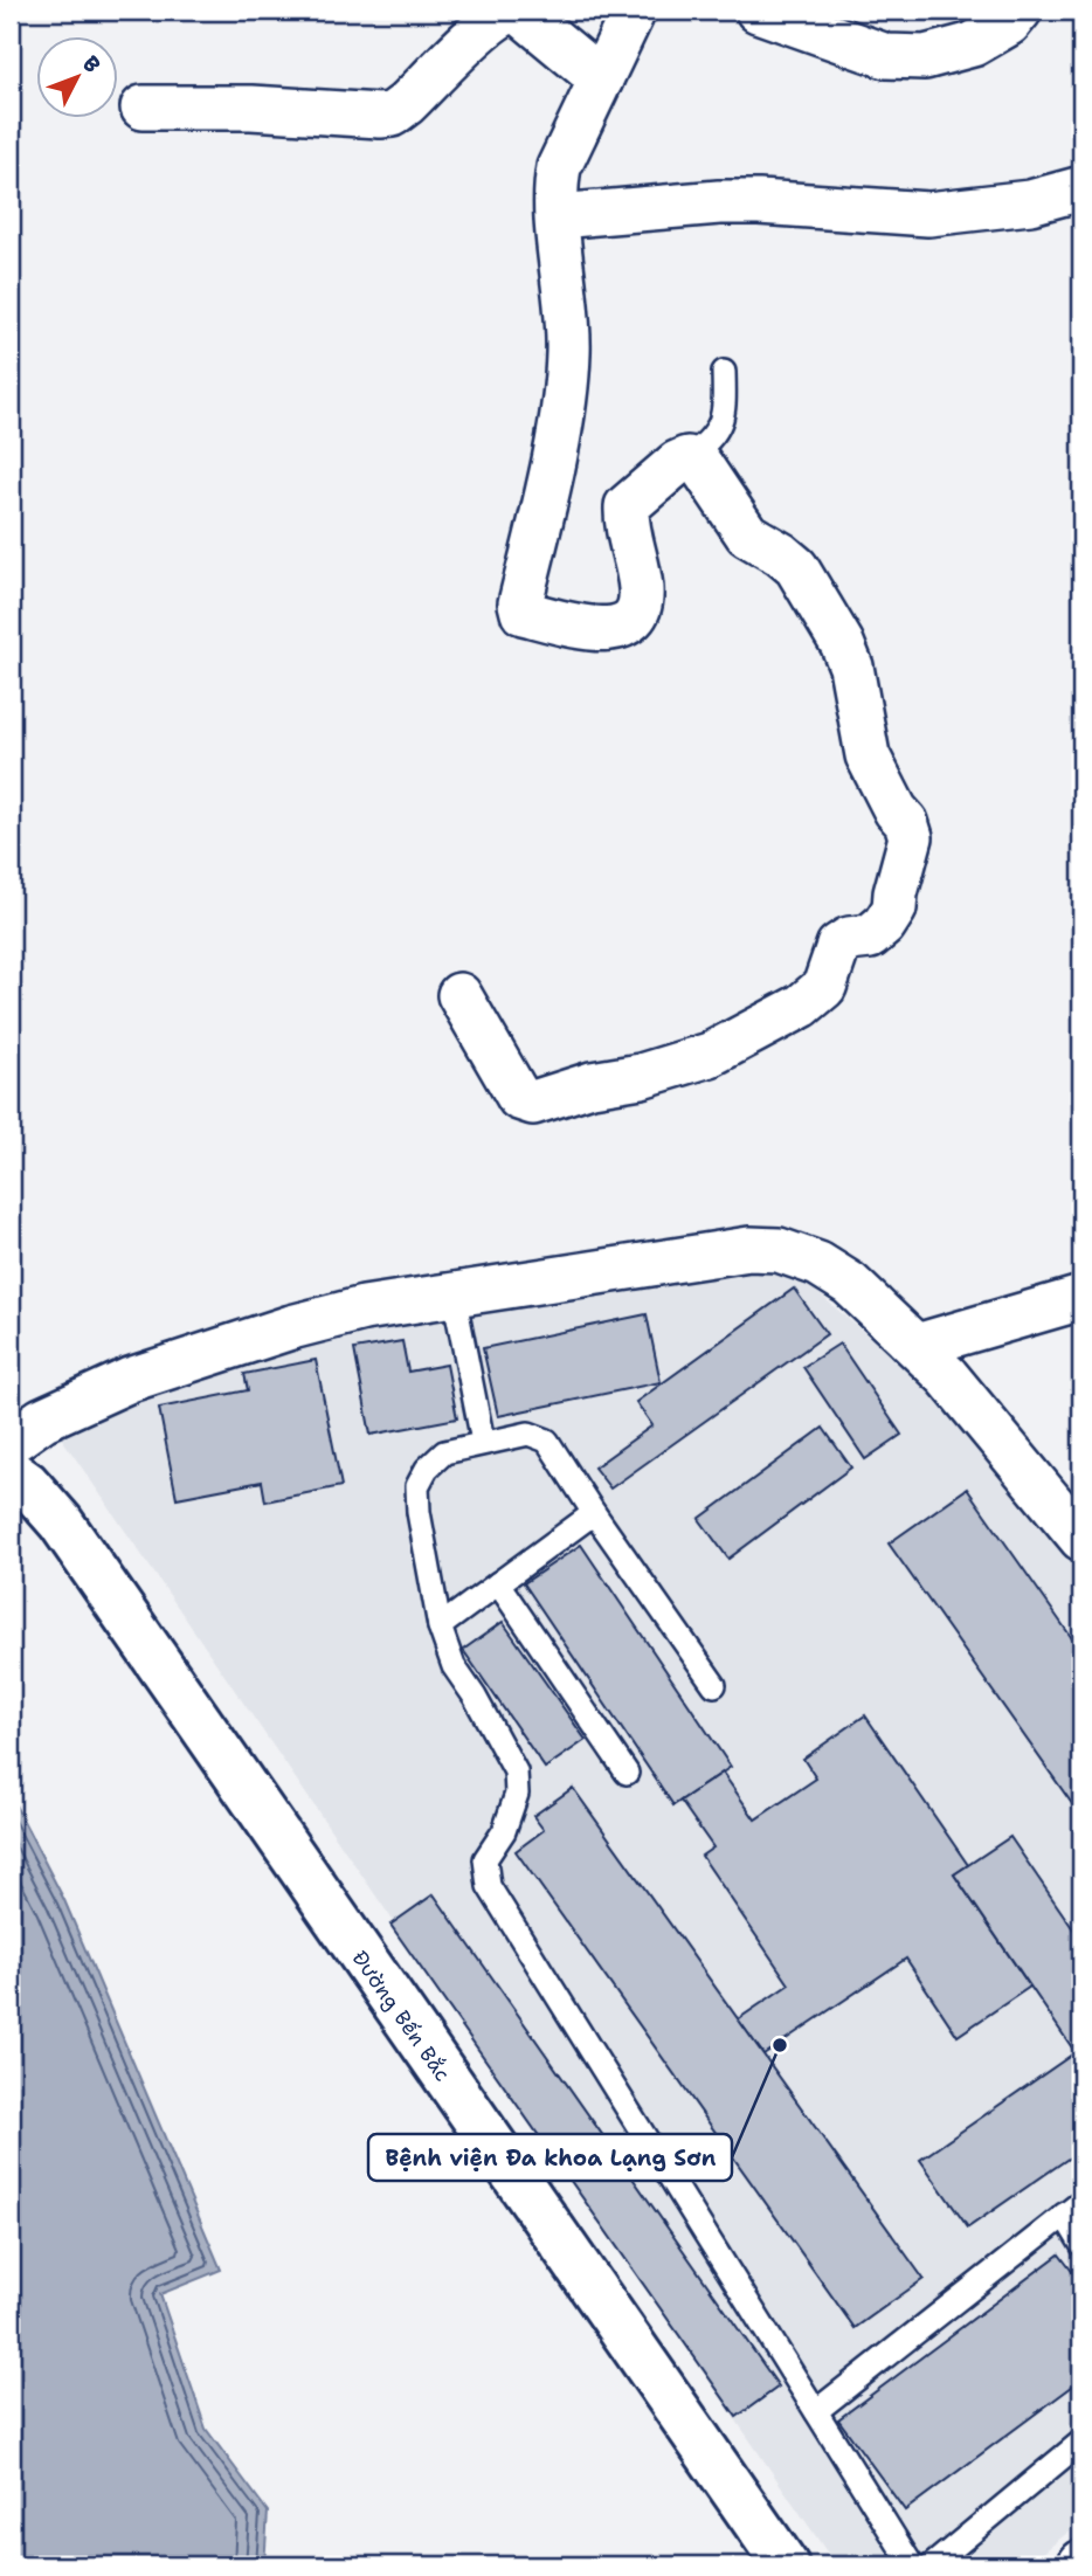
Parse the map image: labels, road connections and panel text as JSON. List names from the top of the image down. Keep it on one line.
{"streets":{"main road":["Đường Bến Bắc"]},"places":["Bệnh viện Đa khoa Lạng Sơn"],"north":"top right"}
